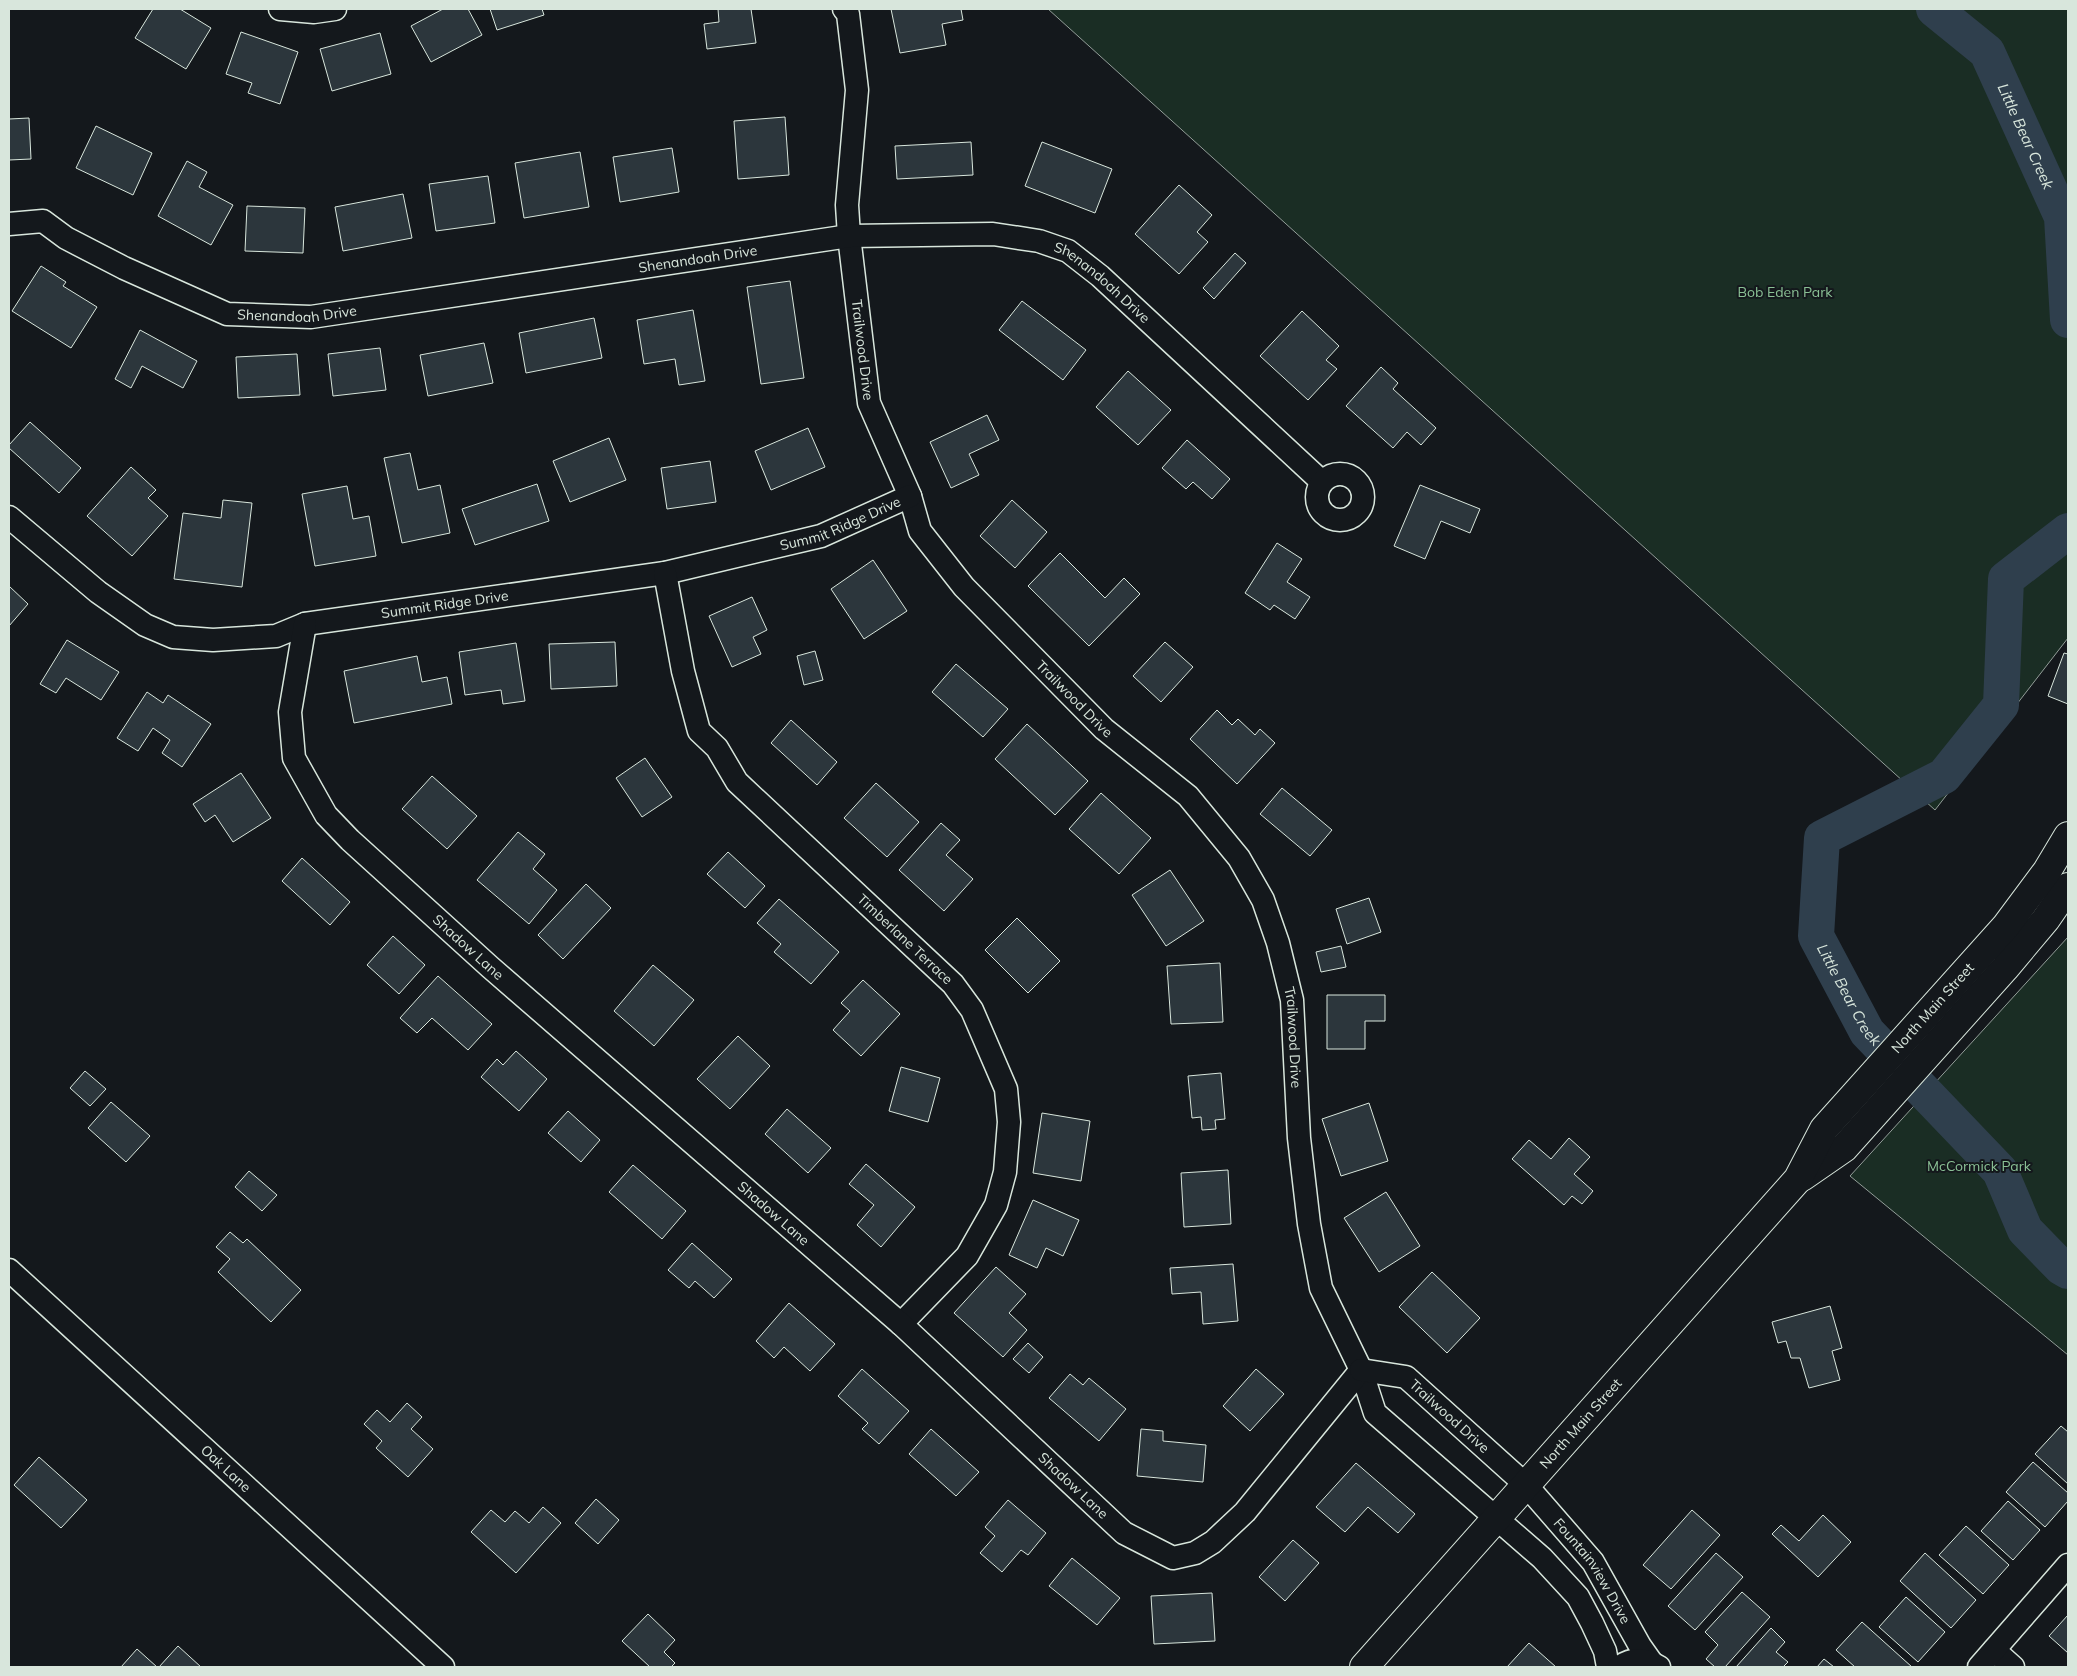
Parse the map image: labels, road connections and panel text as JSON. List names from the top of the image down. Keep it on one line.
{"streets":{"main road":["North Main Street"],"street":["Shenandoah Drive","Trailwood Drive","Summit Ridge Drive","Timberlane Terrace","Shadow Lane","Oak Lane","Fountainview Drive"]},"crossings":[["Shenandoah Drive","Trailwood Drive"],["Trailwood Drive","Summit Ridge Drive"],["Trailwood Drive","Shadow Lane"],["Trailwood Drive","North Main Street"],["Trailwood Drive","Fountainview Drive"],["Summit Ridge Drive","Timberlane Terrace"],["Summit Ridge Drive","Shadow Lane"],["Timberlane Terrace","Shadow Lane"],["North Main Street","Fountainview Drive"]],"water":["Little Bear Creek"],"parks":["Bob Eden Park","McCormick Park"]}
